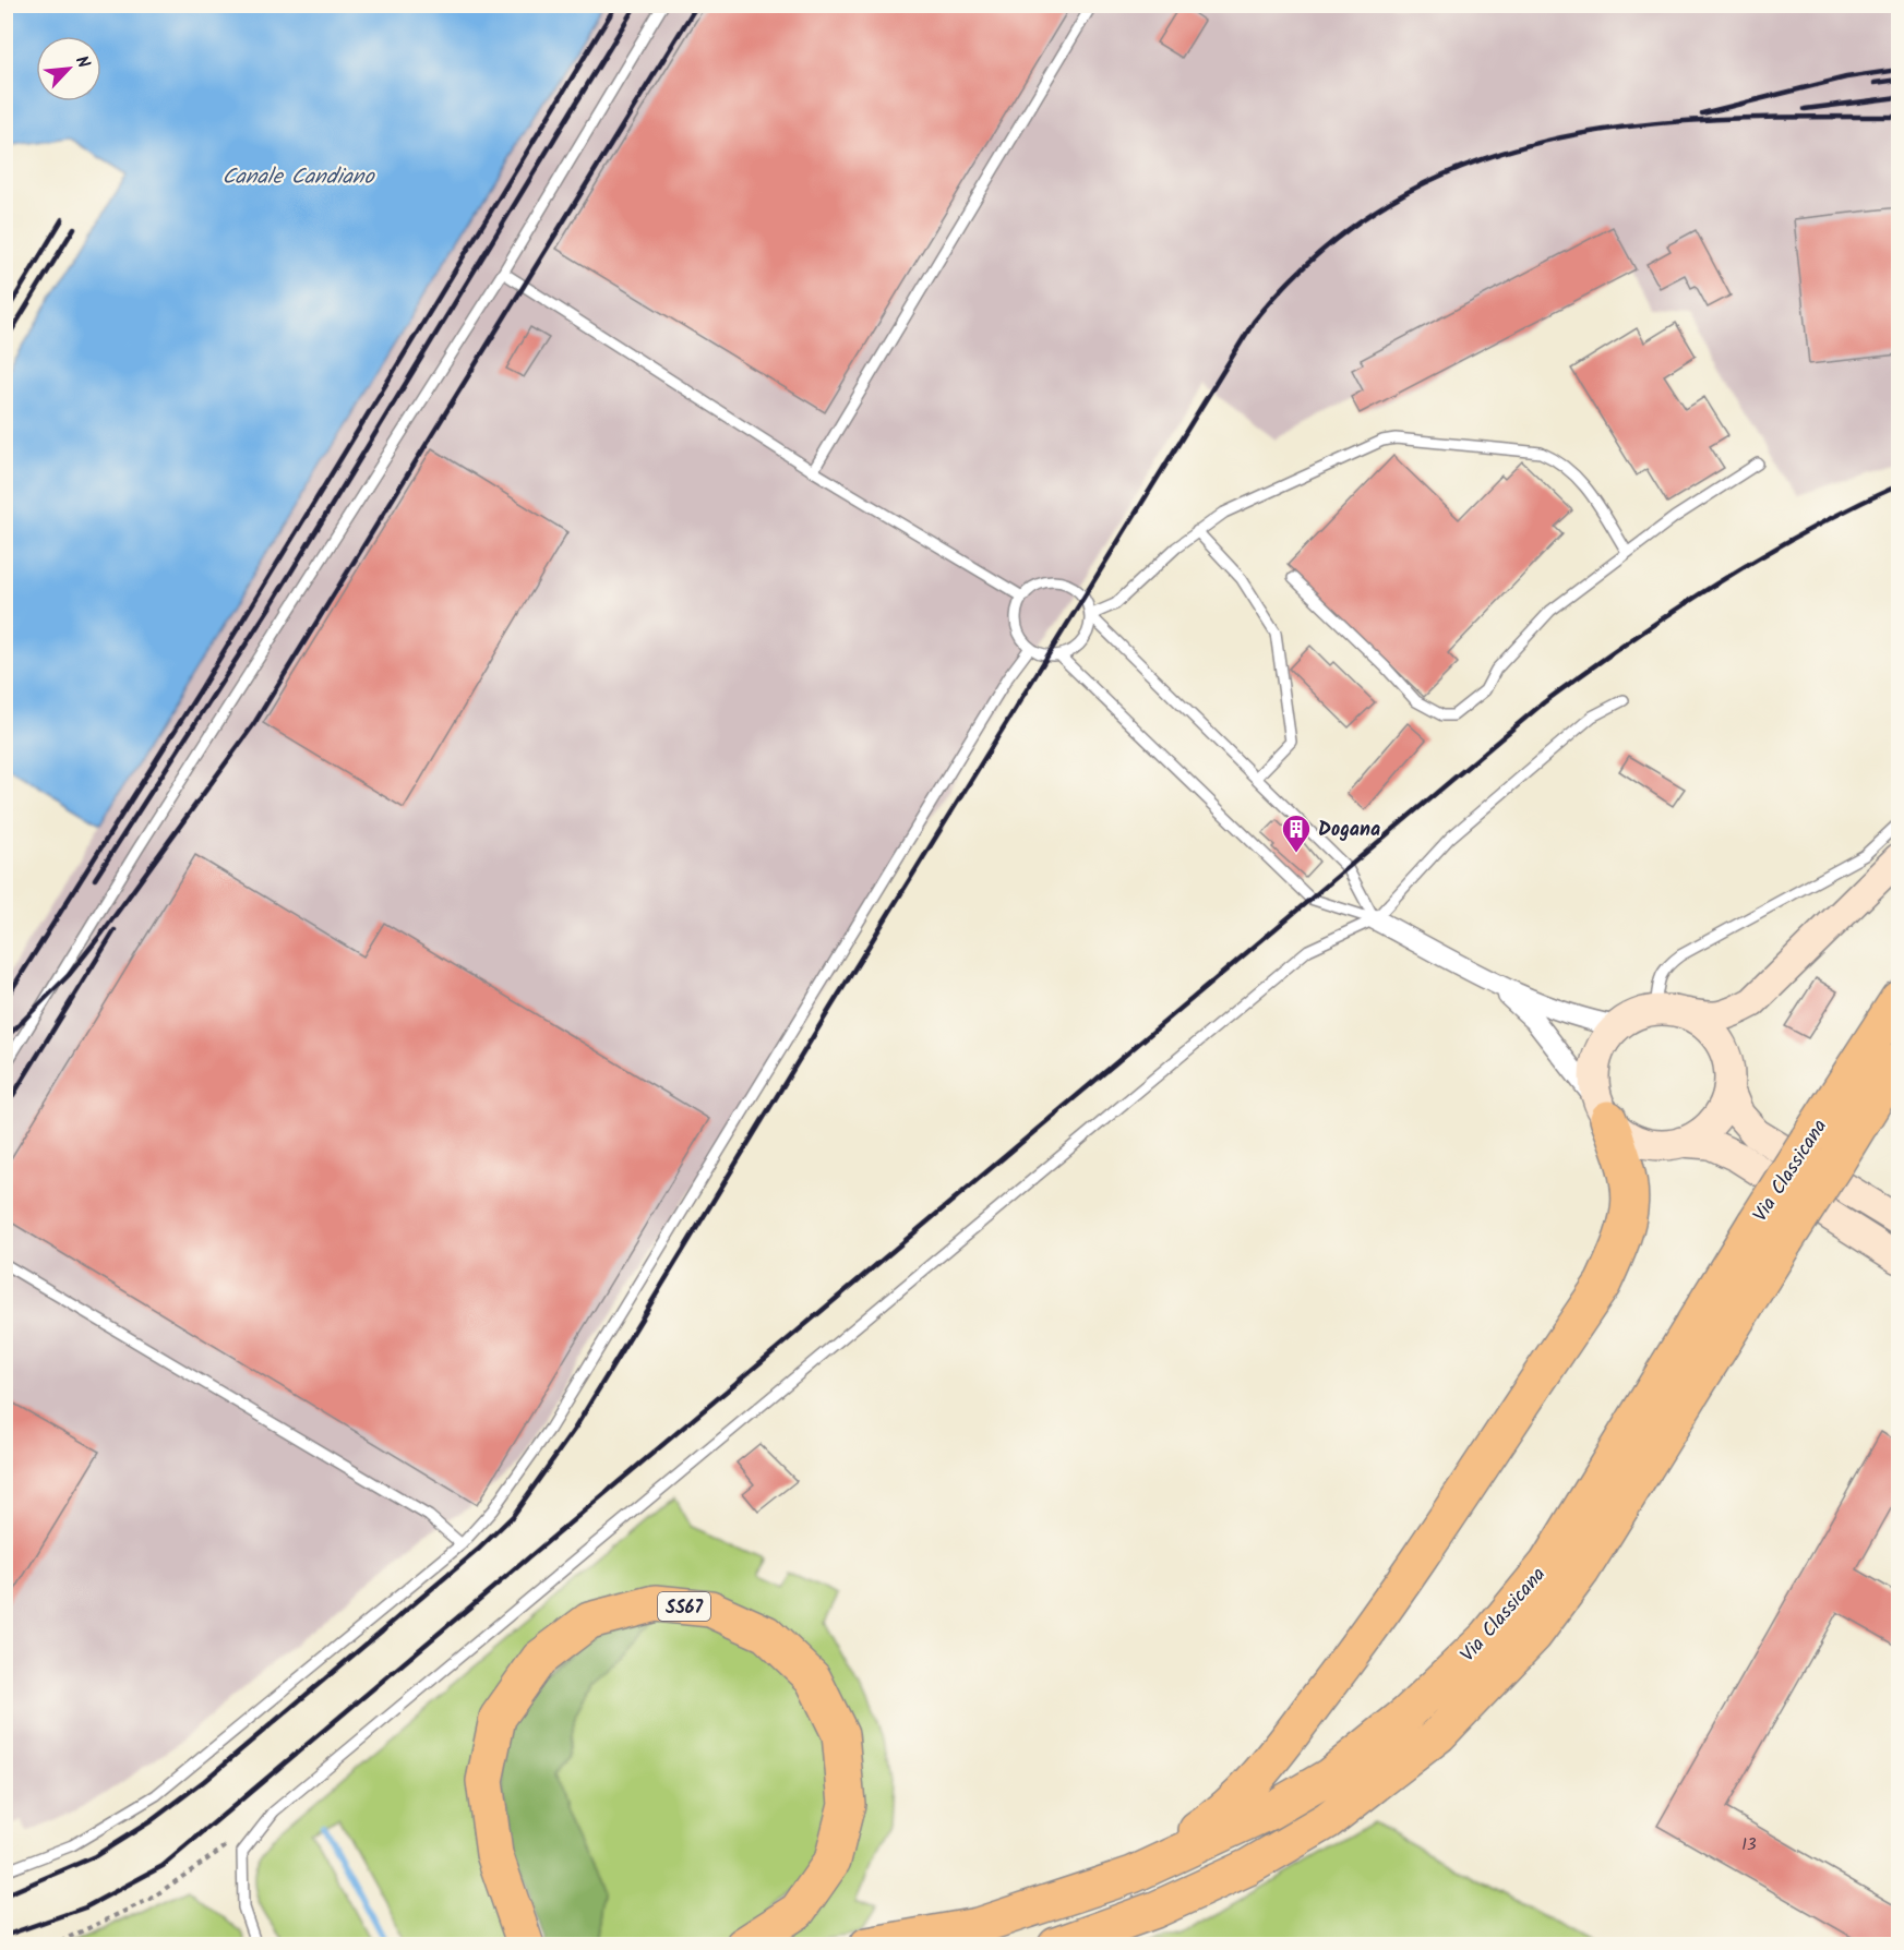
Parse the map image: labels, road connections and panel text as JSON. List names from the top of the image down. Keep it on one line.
{"streets":{"highway":["Via Classicana","SS67"]},"water":["Canale Candiano"],"places":{"building":["Dogana"]},"house_numbers":["13"],"north":"top right"}
